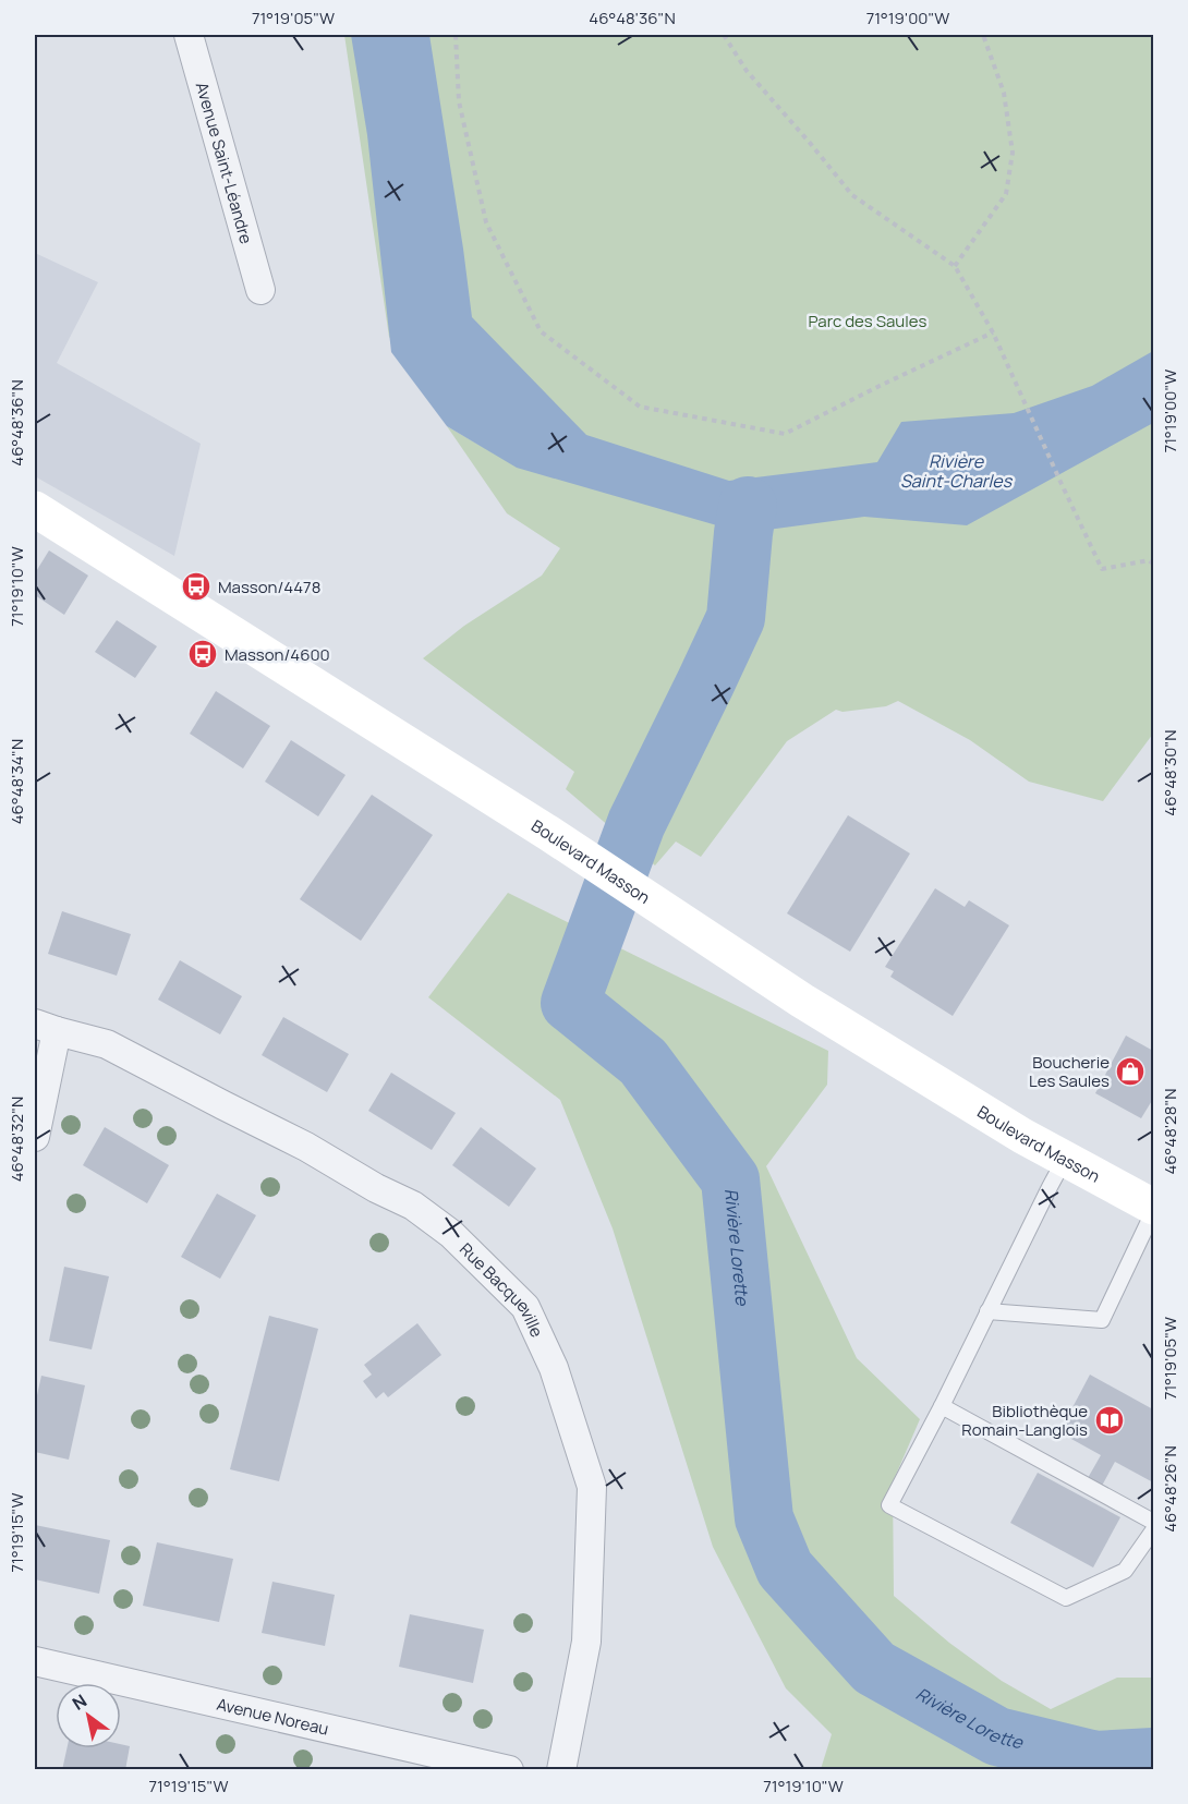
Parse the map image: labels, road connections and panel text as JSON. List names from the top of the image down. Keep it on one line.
{"streets":{"main road":["Boulevard Masson"],"street":["Avenue Saint-Léandre","Rue Bacqueville","Avenue Noreau"]},"water":["Rivière Saint-Charles","Rivière Lorette"],"parks":["Parc des Saules"],"places":{"bus stop":["Masson/4478","Masson/4600"],"shop":["Boucherie Les Saules"],"library":["Bibliothèque Romain-Langlois"]},"north":"top left","coordinates":["71°19'05\"W","46°48'36\"N","71°19'00\"W","71°19'10\"W","46°48'30\"N","46°48'34\"N","46°48'28\"N","46°48'32\"N","46°48'26\"N","71°19'15\"W"]}
